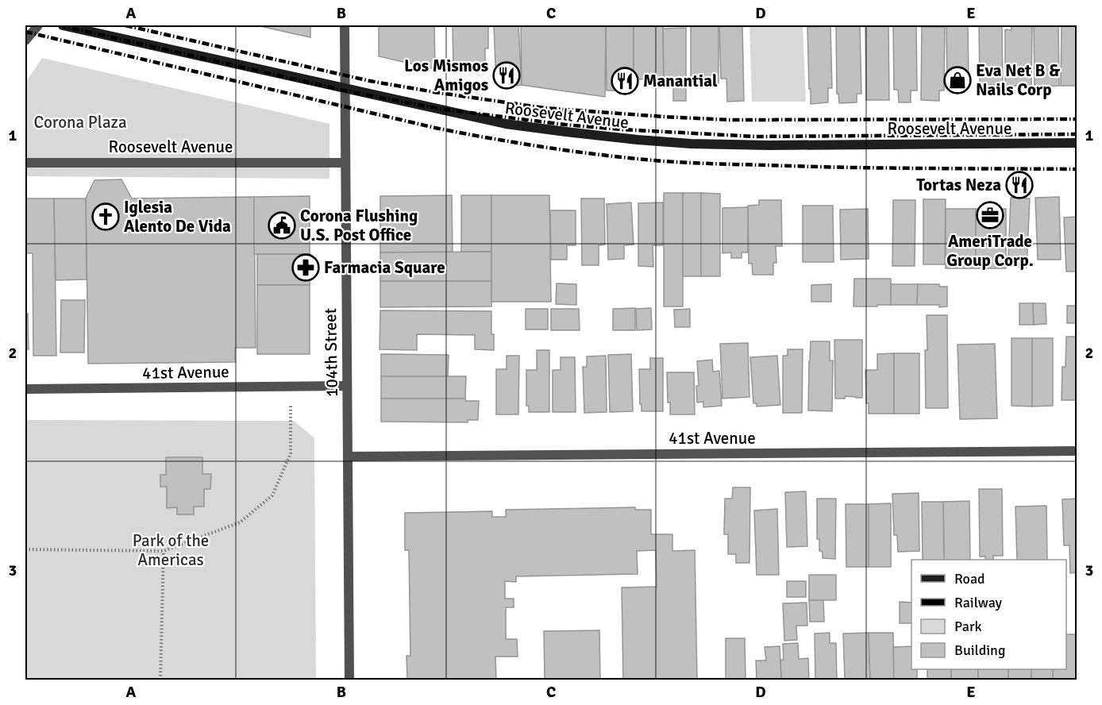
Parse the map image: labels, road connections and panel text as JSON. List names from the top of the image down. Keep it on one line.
{"streets":{"main road":["Roosevelt Avenue"],"street":["104th Street","41st Avenue"]},"crossings":[["Roosevelt Avenue","104th Street"],["104th Street","41st Avenue"]],"parks":["Corona Plaza","Park of the Americas"],"places":{"restaurant":["Los Mismos Amigos","Manantial","Tortas Neza"],"shop":["Eva Net B & Nails Corp"],"office":["AmeriTrade Group Corp."],"church":["Iglesia Alento De Vida"],"public building":["Corona Flushing U.S. Post Office"],"pharmacy":["Farmacia Square"]},"legend":["Road","Railway","Park","Building"],"grid":{"columns":["A","B","C","D","E"],"rows":["1","2","3"]}}
